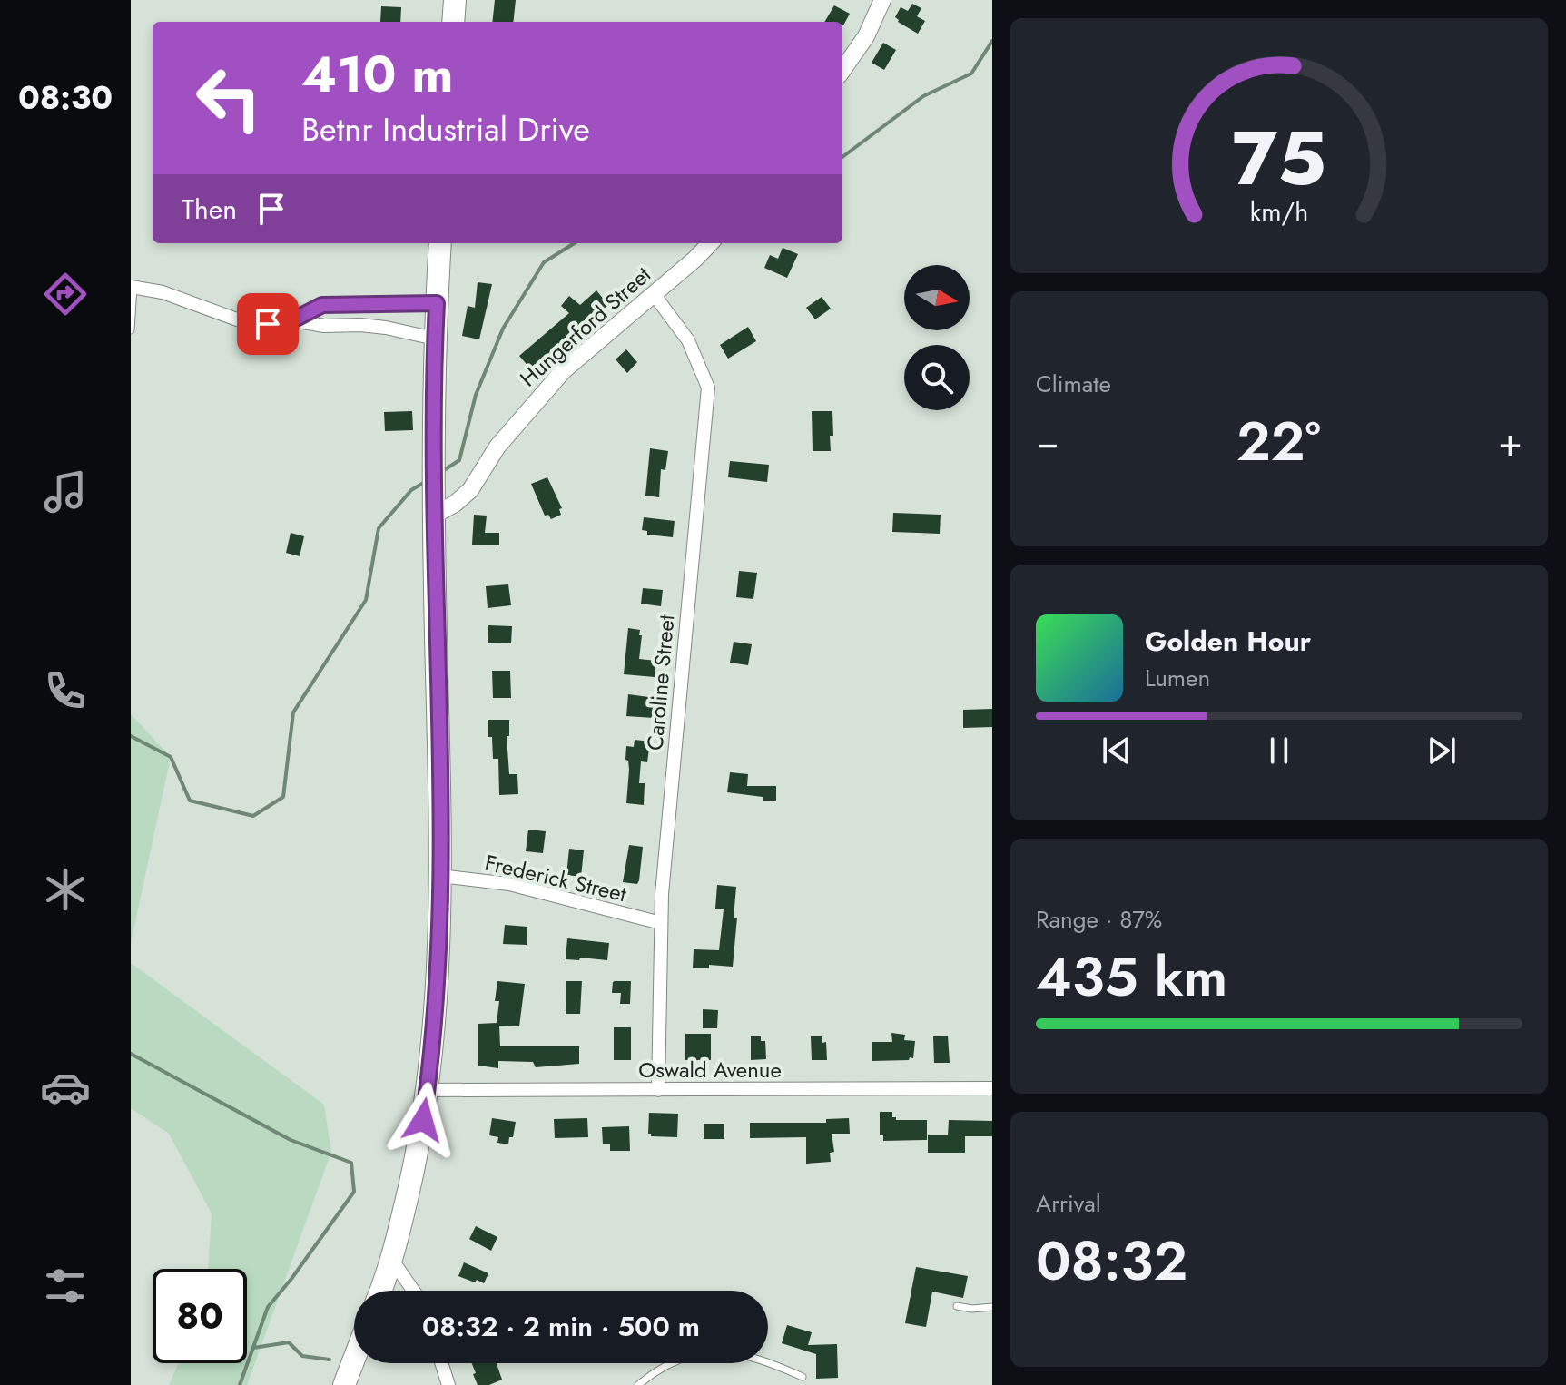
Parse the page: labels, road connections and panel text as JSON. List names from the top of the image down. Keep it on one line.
{"streets":{"street":["Hungerford Street","Caroline Street","Frederick Street","Oswald Avenue"]},"crossings":[["Hungerford Street","Caroline Street"],["Caroline Street","Frederick Street"],["Caroline Street","Oswald Avenue"]],"north":"right","page":{"tabs":"08:30","turn":["410 m","Betnr Industrial Drive"],"then":"Then","tile":["Climate",["Range · 87%","435 km"],["Arrival","08:32"]],"heat":["−","22°","+"],"song":["Golden Hour","Lumen"],"limit":"80","trip":"08:32 · 2 min · 500 m","gauge":["75","km/h"]}}
